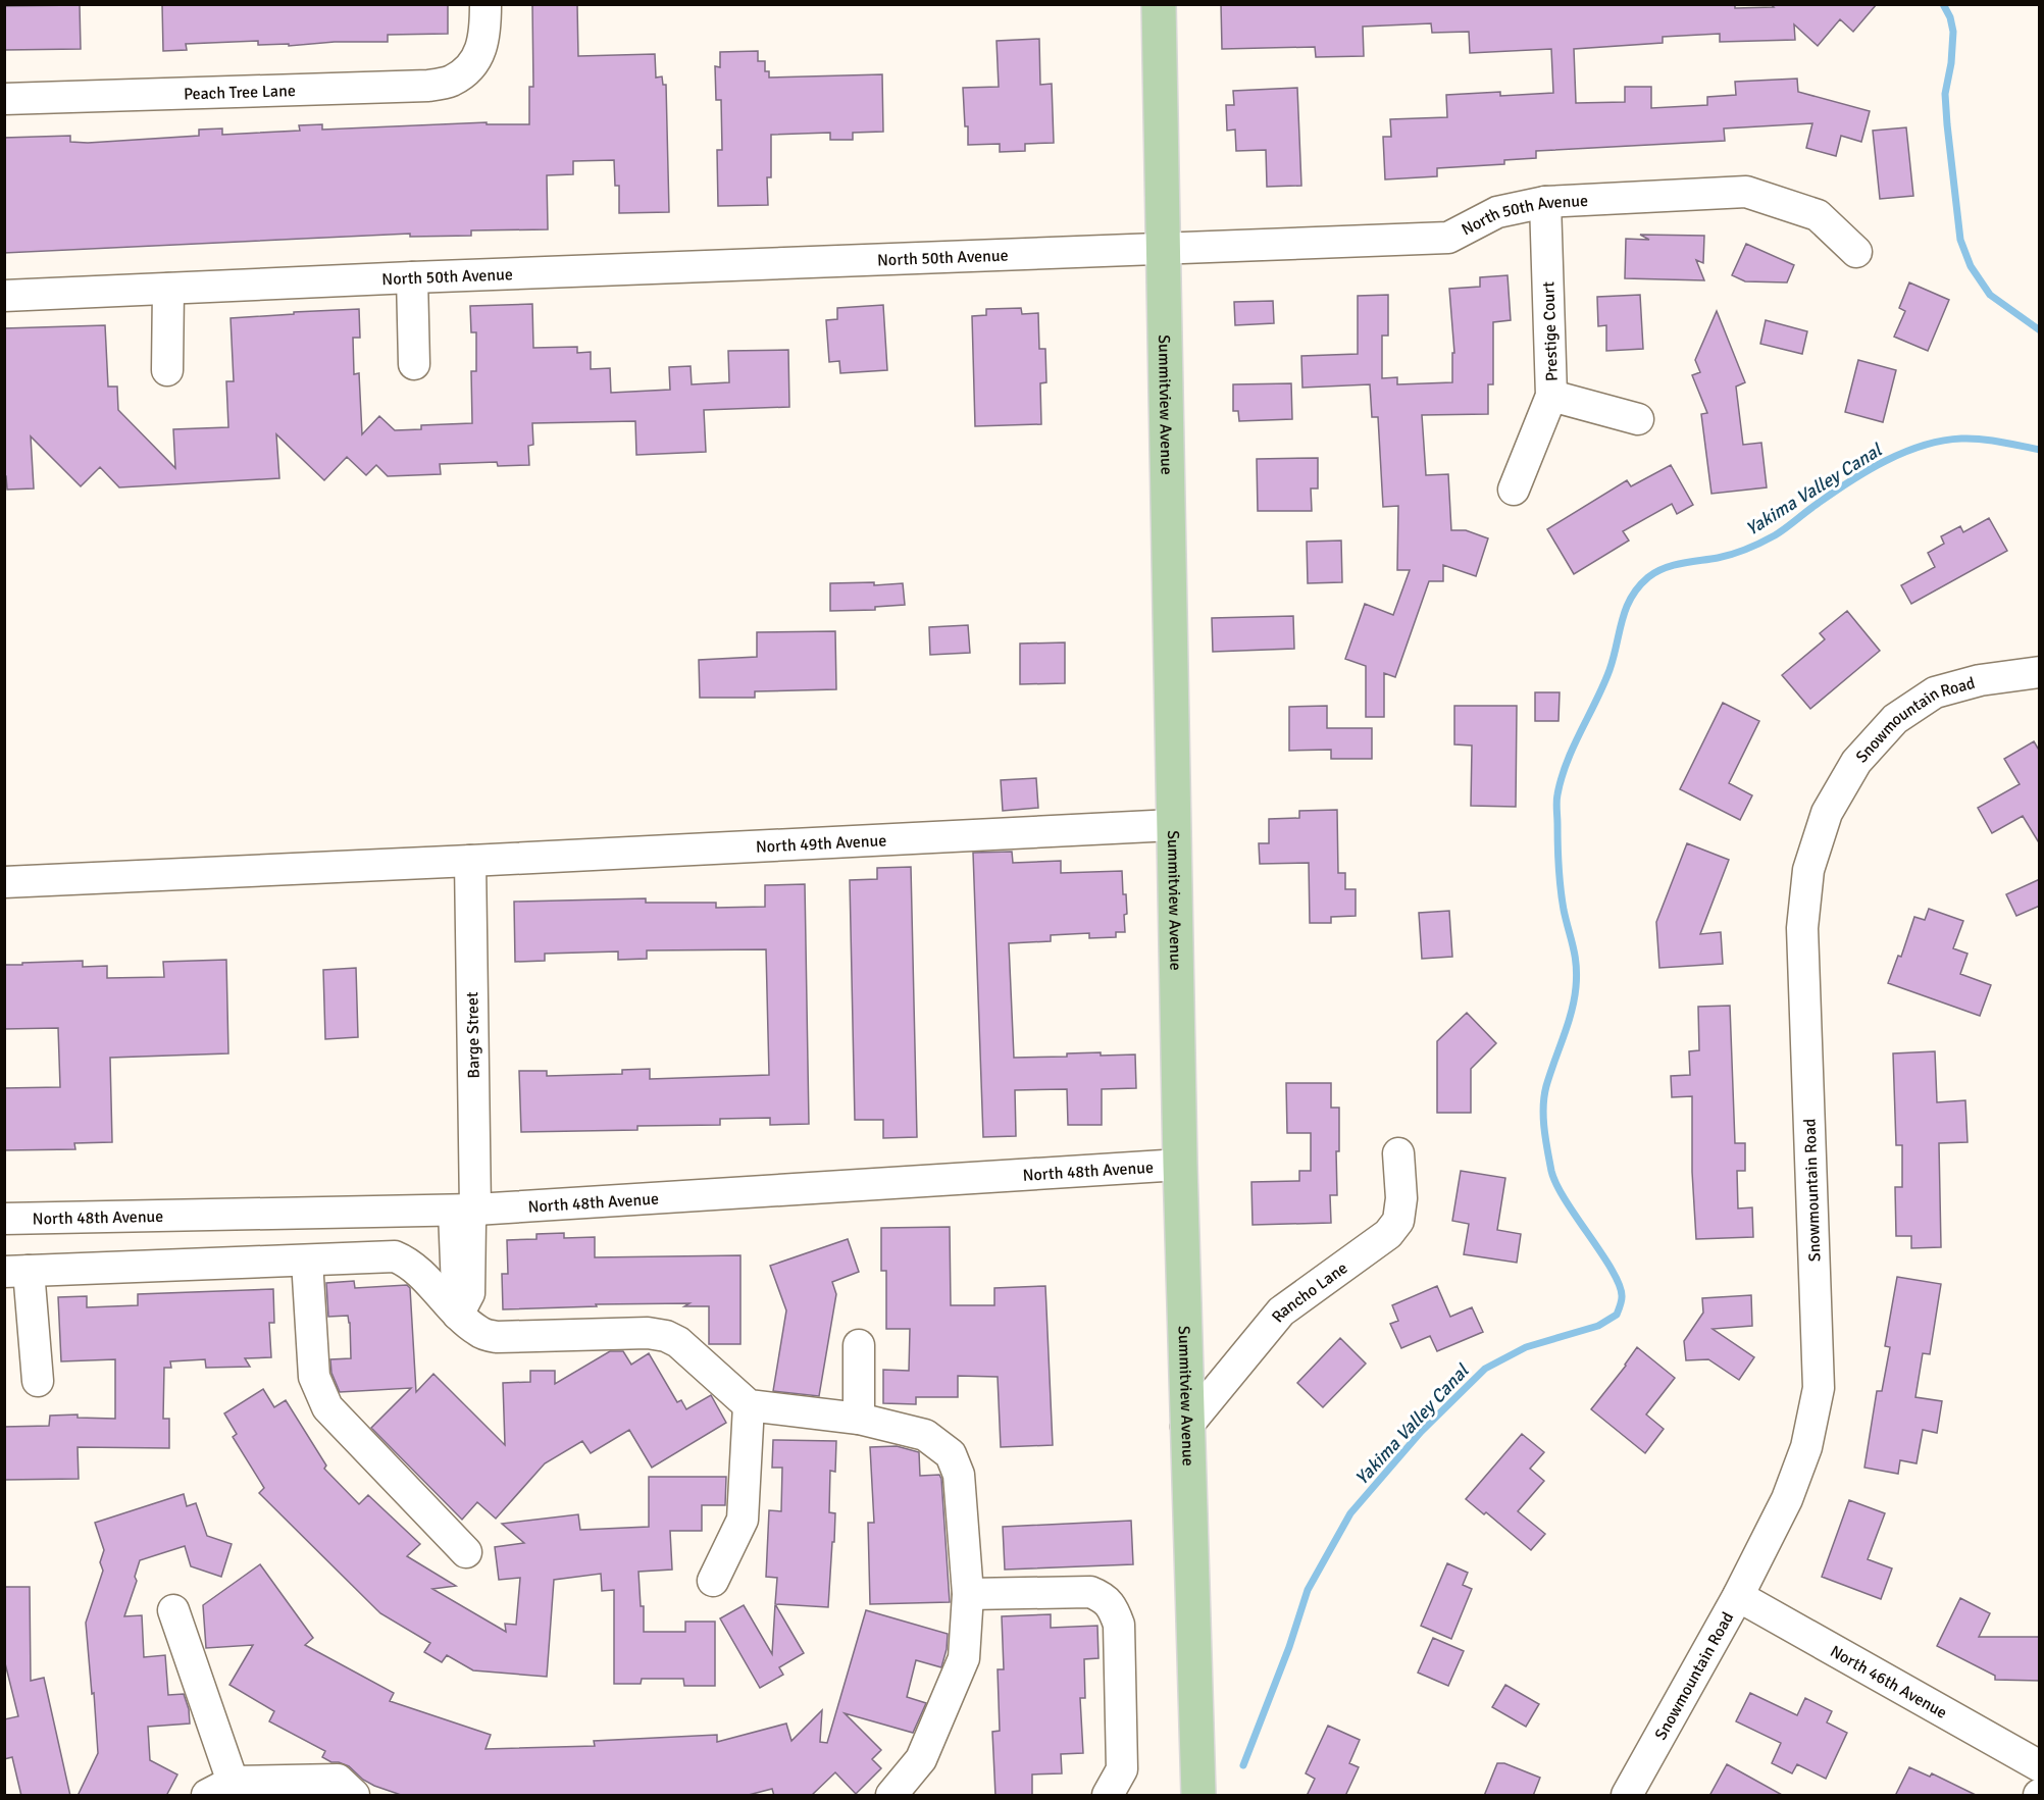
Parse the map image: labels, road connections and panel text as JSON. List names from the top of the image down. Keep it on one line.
{"streets":{"main road":["Summitview Avenue"],"street":["Peach Tree Lane","North 50th Avenue","Prestige Court","Snowmountain Road","North 49th Avenue","Barge Street","North 48th Avenue","Rancho Lane","North 46th Avenue"]},"crossings":[["North 50th Avenue","Prestige Court"],["North 50th Avenue","Summitview Avenue"],["Summitview Avenue","North 49th Avenue"],["Summitview Avenue","North 48th Avenue"],["Summitview Avenue","Rancho Lane"],["Snowmountain Road","North 46th Avenue"],["North 49th Avenue","Barge Street"],["Barge Street","North 48th Avenue"]],"water":["Yakima Valley Canal"]}
